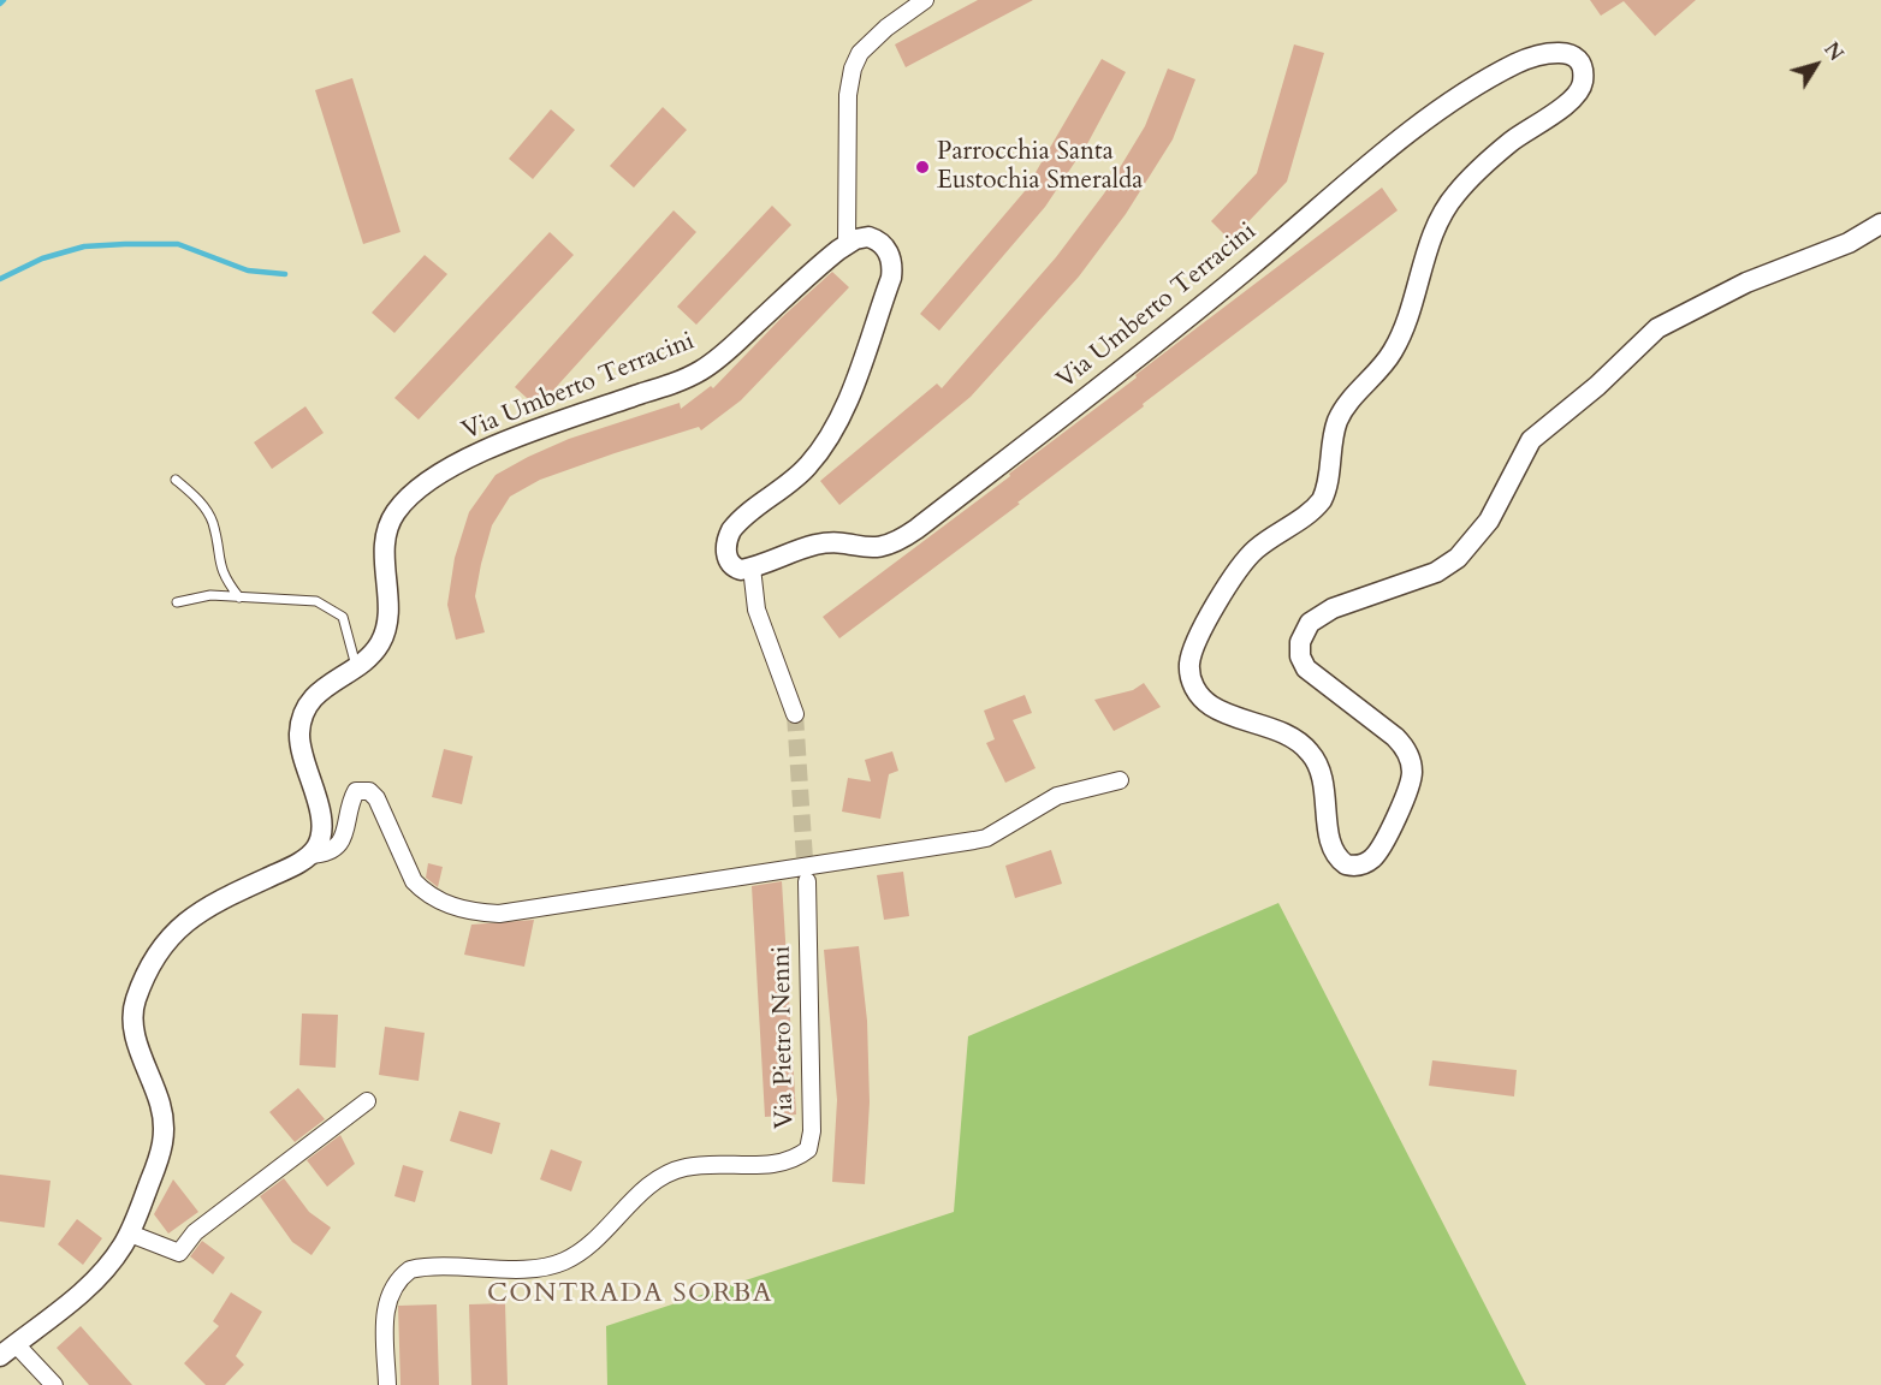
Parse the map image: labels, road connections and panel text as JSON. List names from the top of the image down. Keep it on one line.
{"streets":{"street":["Via Umberto Terracini","Via Pietro Nenni"]},"districts":["CONTRADA SORBA"],"places":["Parrocchia Santa Eustochia Smeralda"],"north":"top right"}
